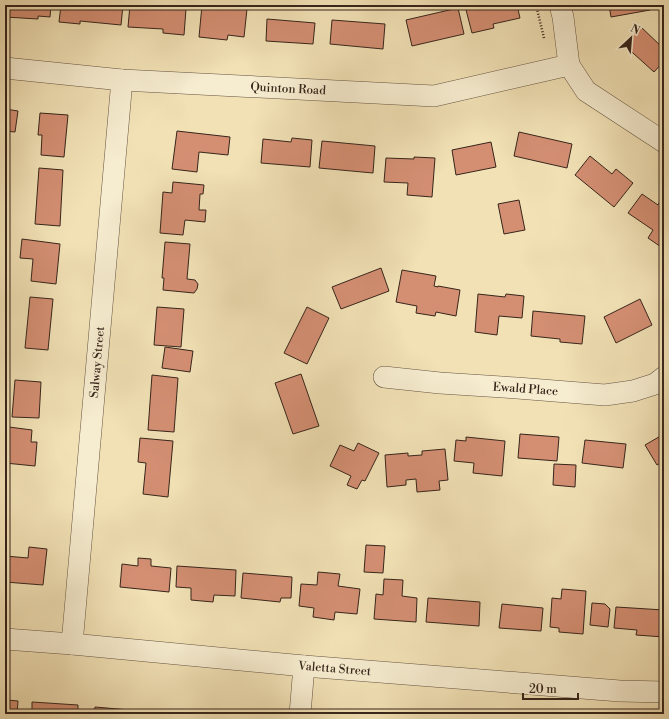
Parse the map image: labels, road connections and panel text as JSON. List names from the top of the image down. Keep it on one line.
{"streets":{"street":["Quinton Road","Salway Street","Ewald Place","Valetta Street"]},"crossings":[["Quinton Road","Salway Street"],["Salway Street","Valetta Street"]],"scale_bar":"20 m","north":"top right"}
